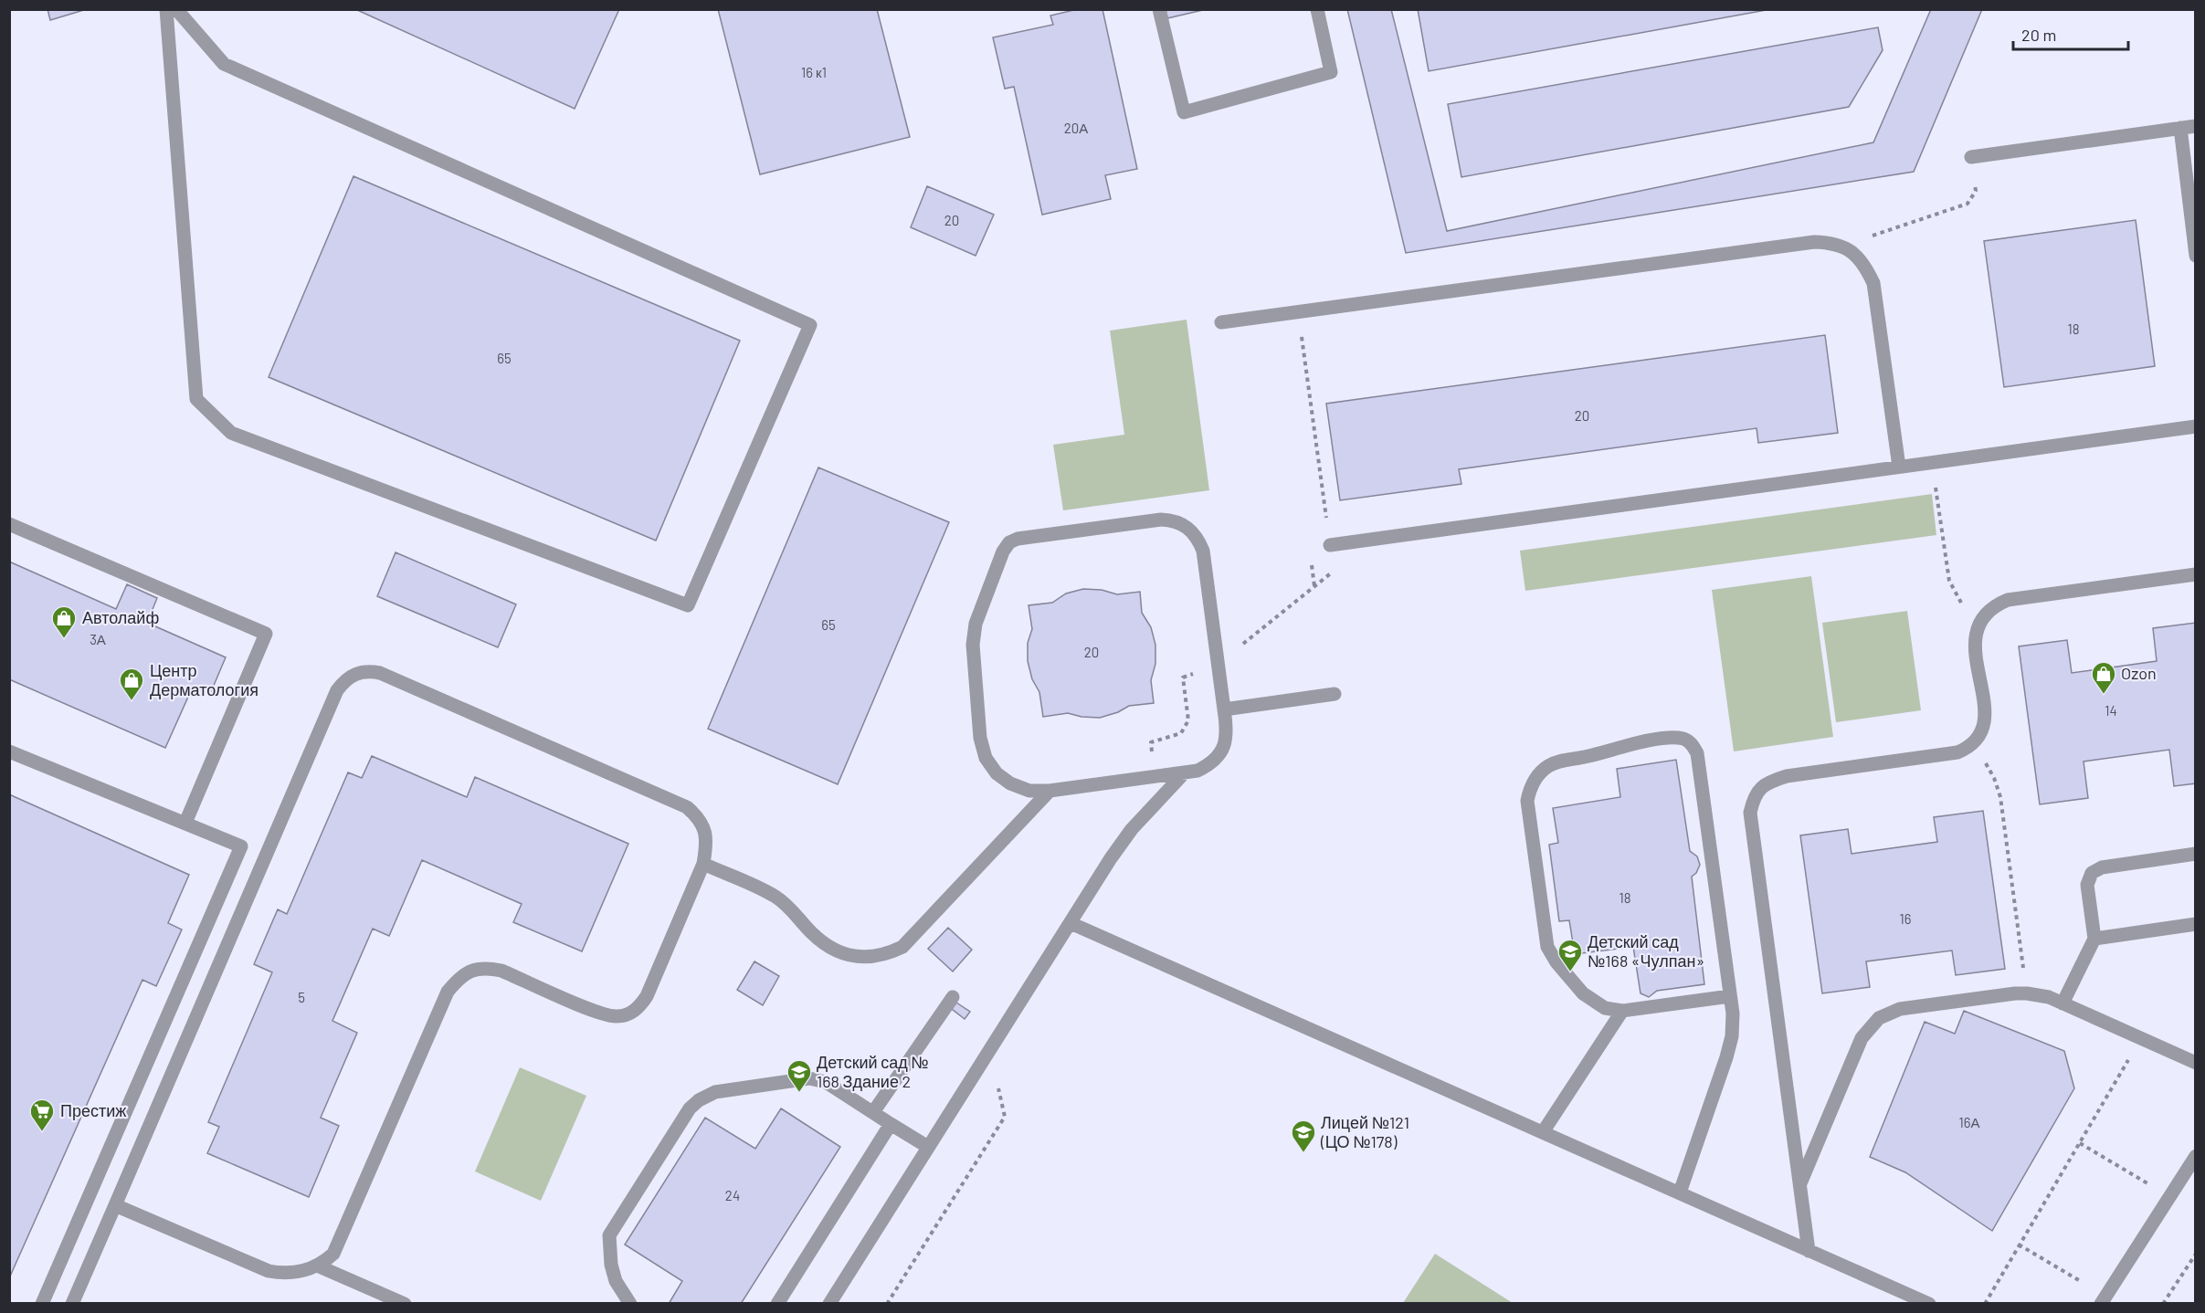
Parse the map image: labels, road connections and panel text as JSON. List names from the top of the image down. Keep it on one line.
{"places":{"shop":["Автолайф","Ozon","Центр Дерматология"],"school or university":["Детский сад №168 «Чулпан»","Детский сад № 168 Здание 2","Лицей №121 (ЦО №178)"],"supermarket":["Престиж"]},"house_numbers":["16 к1","20А","20","18","65","20","65","3А","20","14","18","16","5","16А","24"],"scale_bar":"20 m"}
